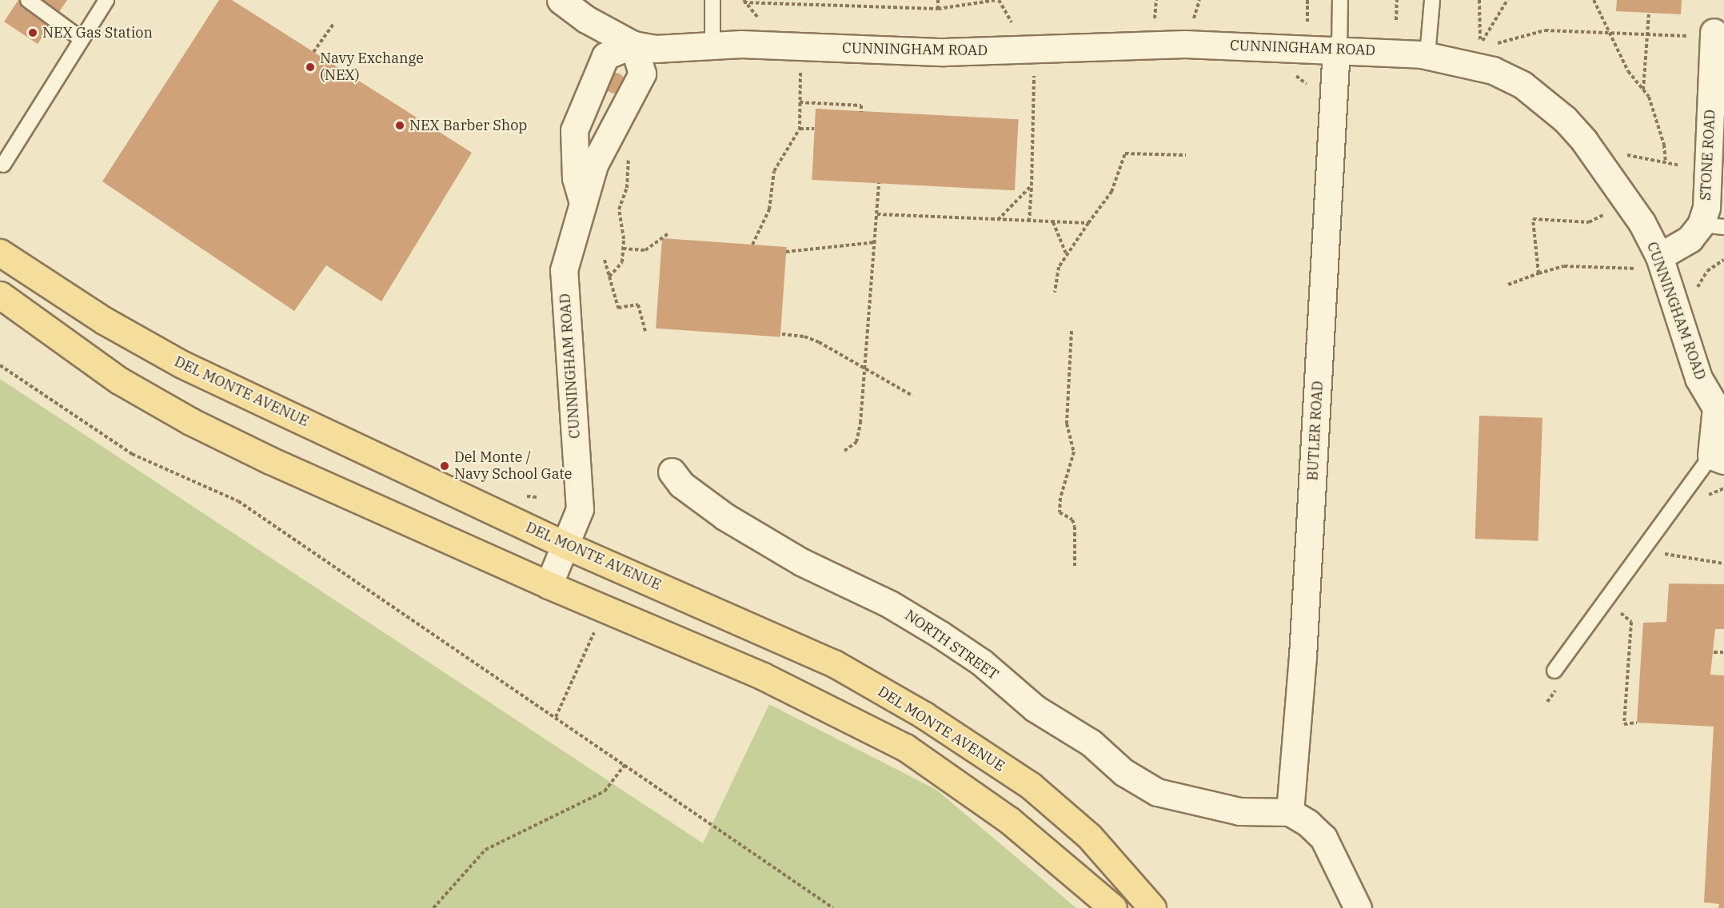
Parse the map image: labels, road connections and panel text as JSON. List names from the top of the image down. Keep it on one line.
{"streets":{"main road":["DEL MONTE AVENUE"],"street":["CUNNINGHAM ROAD","STONE ROAD","BUTLER ROAD","NORTH STREET"]},"crossings":[["CUNNINGHAM ROAD","STONE ROAD"],["CUNNINGHAM ROAD","DEL MONTE AVENUE"],["CUNNINGHAM ROAD","BUTLER ROAD"],["BUTLER ROAD","NORTH STREET"]],"places":["NEX Gas Station","Navy Exchange (NEX)","NEX Barber Shop","Del Monte / Navy School Gate"]}
